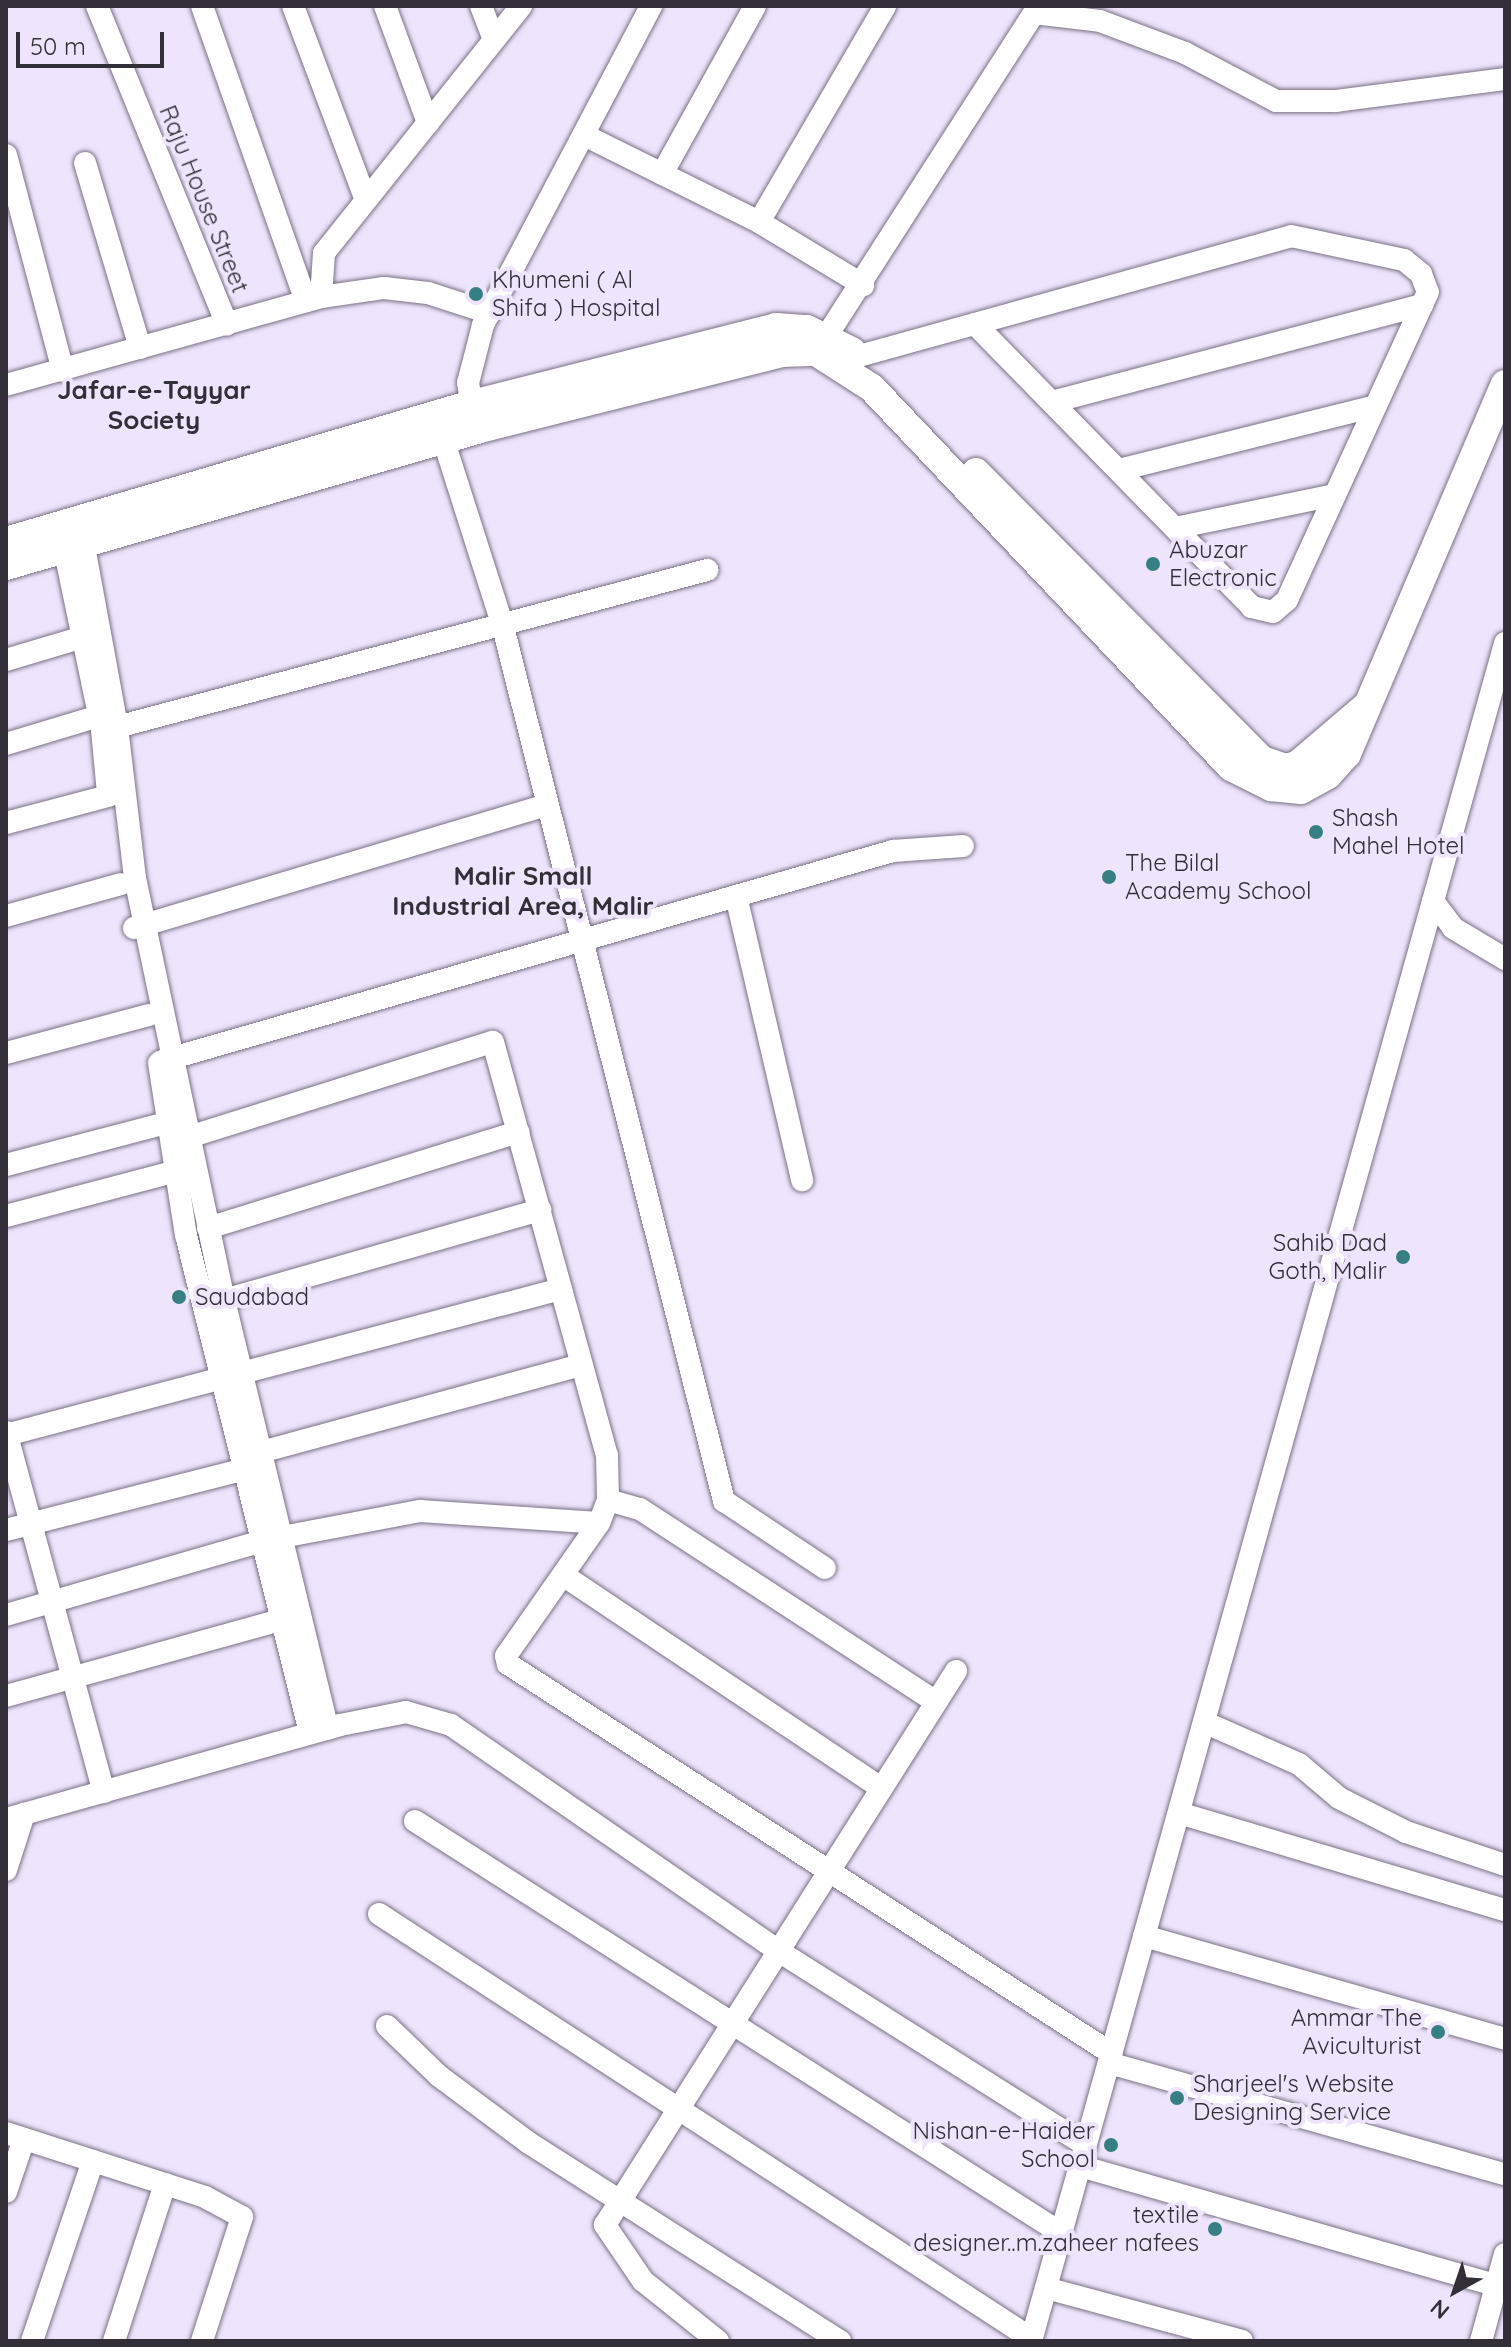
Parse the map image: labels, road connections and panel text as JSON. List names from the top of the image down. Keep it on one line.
{"streets":{"street":["Raju House Street"]},"districts":["Jafar-e-Tayyar Society","Malir Small Industrial Area, Malir"],"places":["Khumeni ( Al Shifa ) Hospital","Abuzar Electronic","Shash Mahel Hotel","The Bilal Academy School","Sahib Dad Goth, Malir","Saudabad","Ammar The Aviculturist","Sharjeel's Website Designing Service","Nishan-e-Haider School","textile designer..m.zaheer nafees"],"scale_bar":"50 m","north":"bottom left"}
